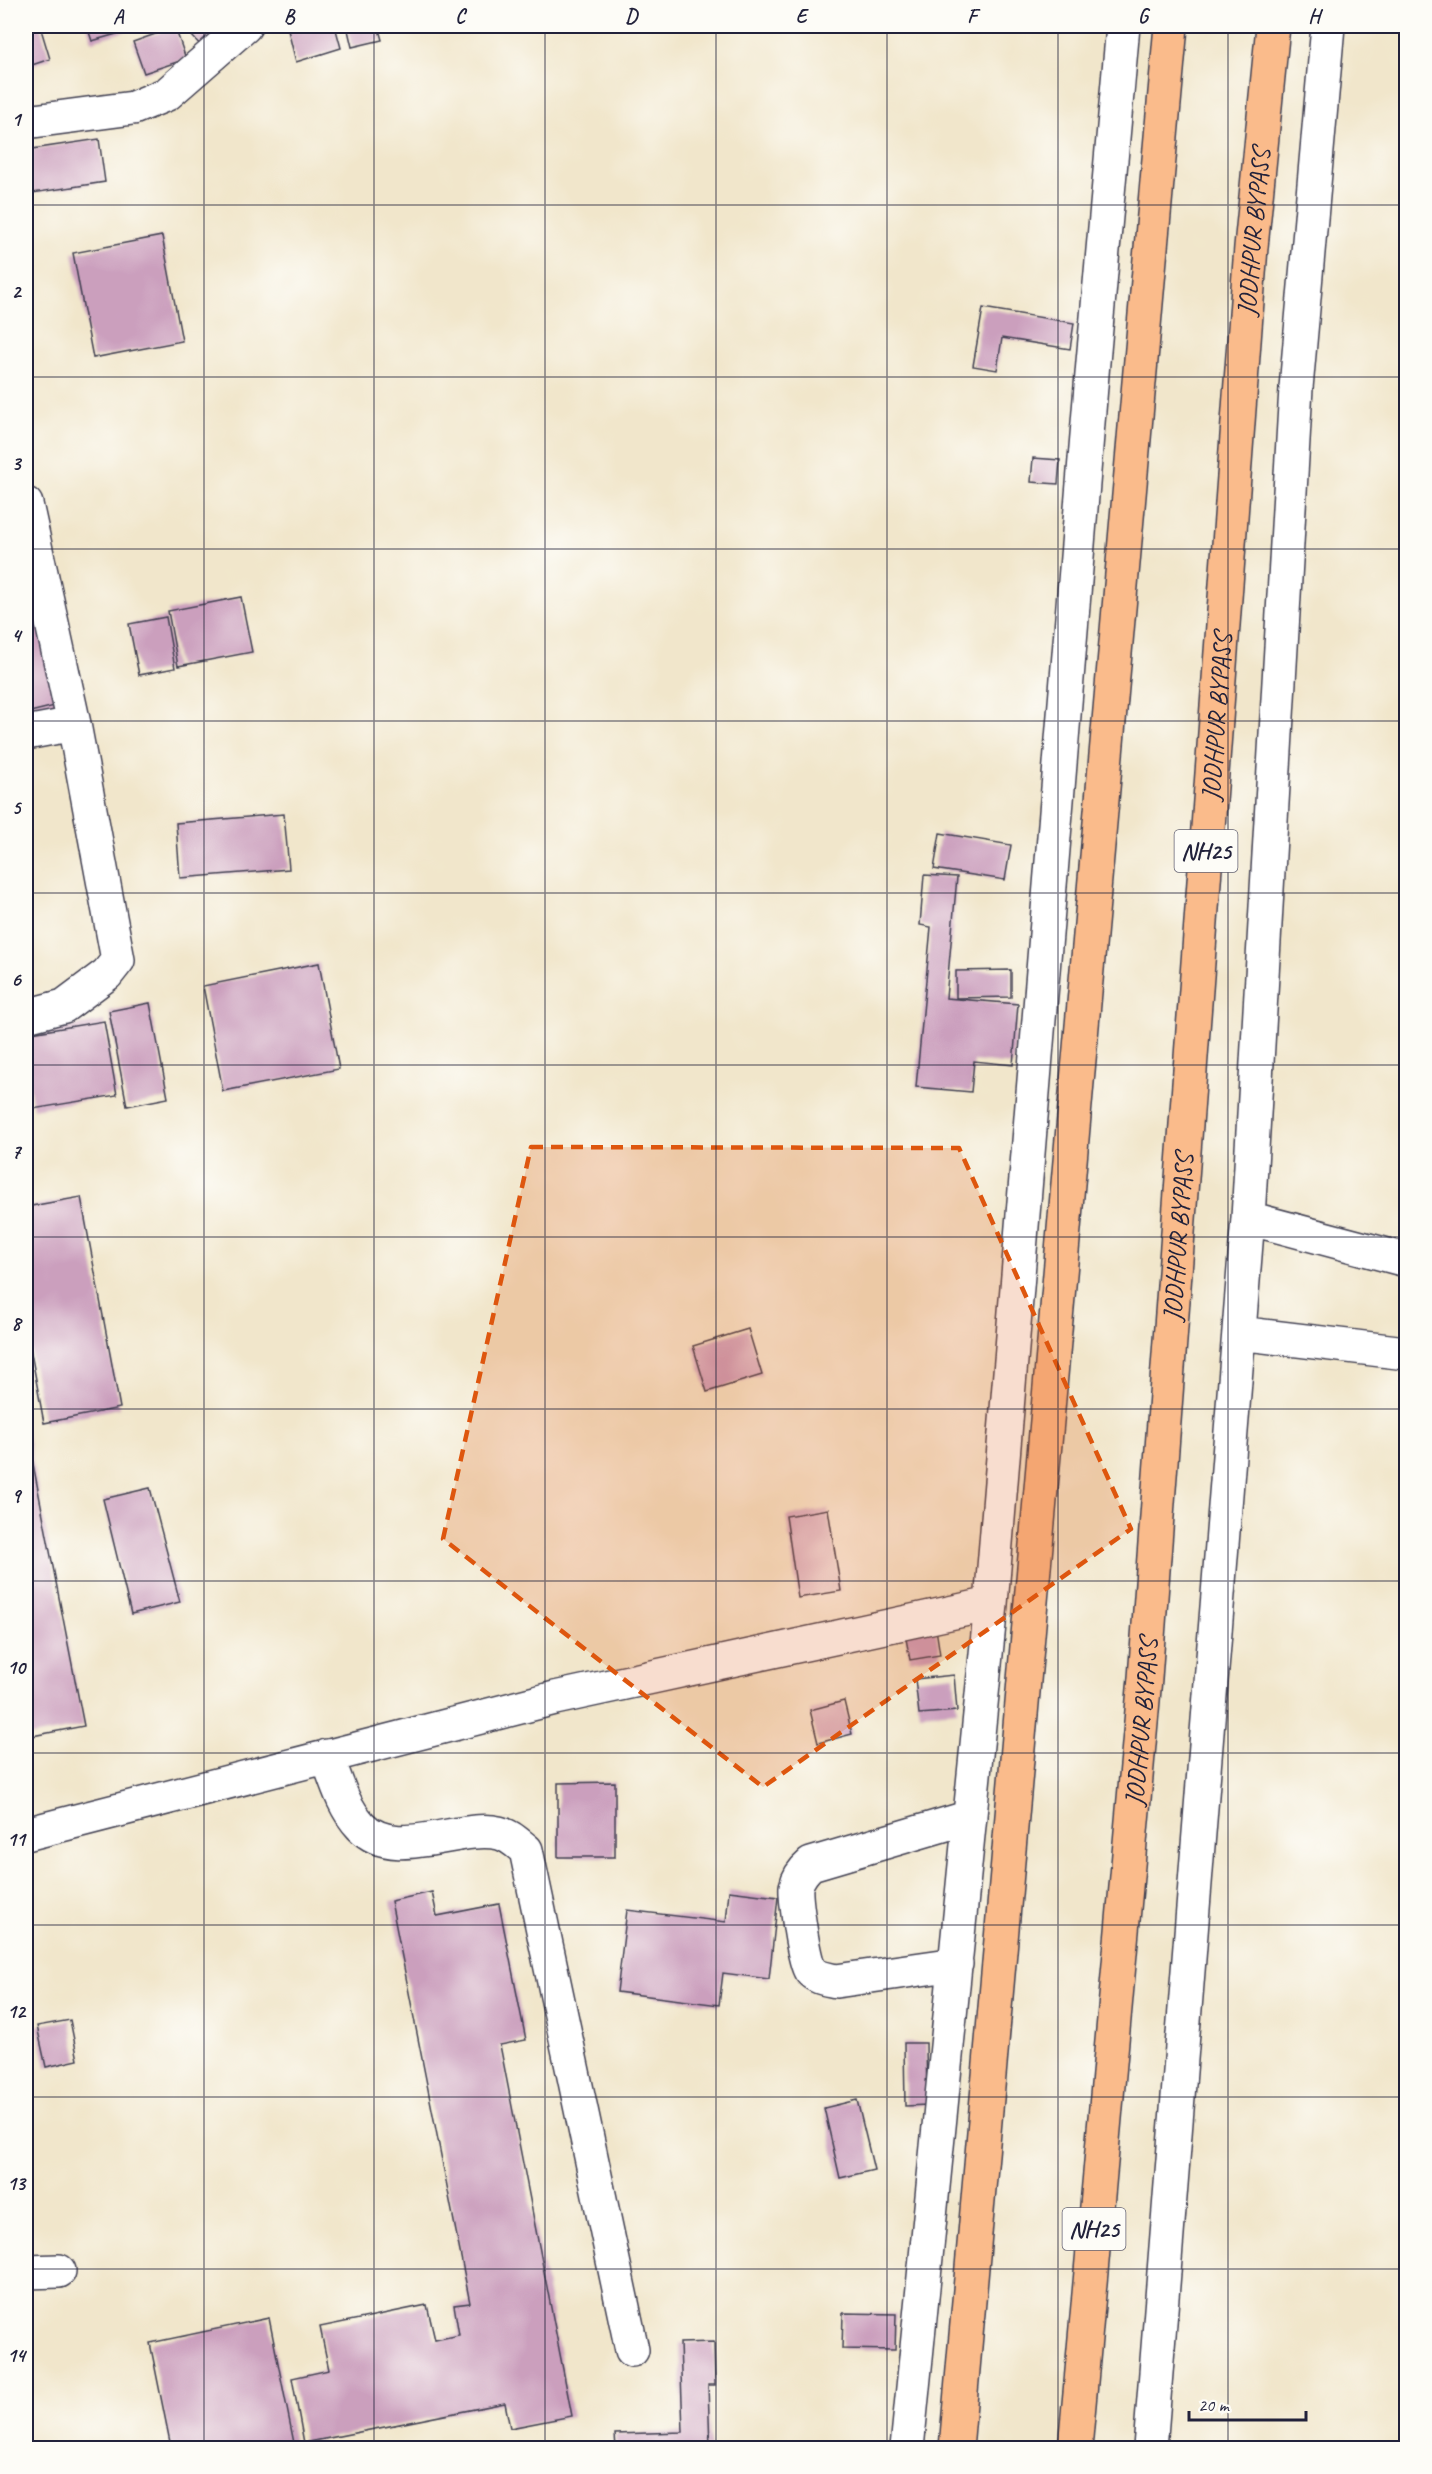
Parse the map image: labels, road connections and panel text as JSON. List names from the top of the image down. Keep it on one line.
{"streets":{"highway":["JODHPUR BYPASS","NH25"]},"scale_bar":"20 m","grid":{"columns":["A","B","C","D","E","F","G","H"],"rows":["1","2","3","4","5","6","7","8","9","10","11","12","13","14"]}}
